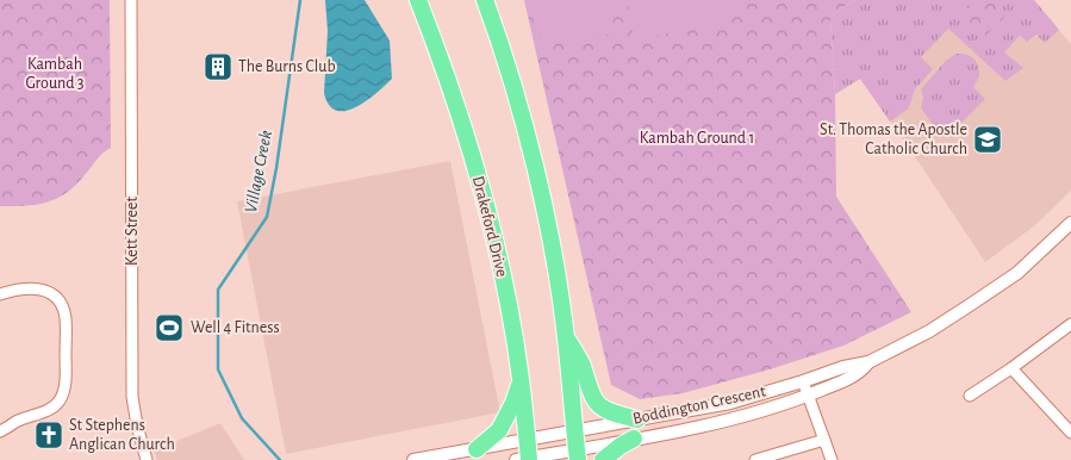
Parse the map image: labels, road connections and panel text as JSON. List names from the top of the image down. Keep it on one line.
{"streets":{"highway":["Drakeford Drive"],"street":["Kett Street","Boddington Crescent"]},"crossings":[["Drakeford Drive","Boddington Crescent"]],"water":["Village Creek"],"parks":["Kambah Ground 3","Kambah Ground 1"],"places":{"building":["The Burns Club"],"school or university":["St. Thomas the Apostle Catholic Church"],"sports":["Well 4 Fitness"],"church":["St Stephens Anglican Church"]}}
